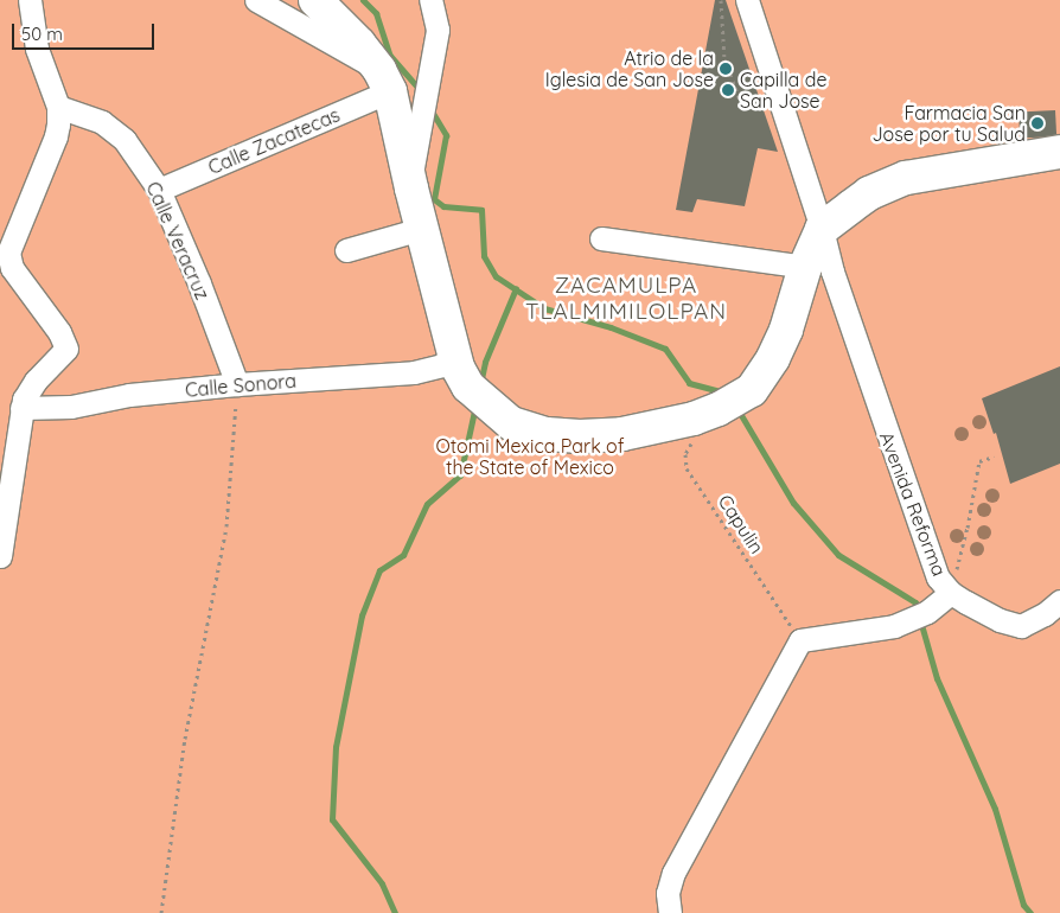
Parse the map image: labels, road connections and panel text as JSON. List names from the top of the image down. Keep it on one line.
{"streets":{"street":["Calle Zacatecas","Calle Veracruz","Calle Sonora","Avenida Reforma"],"path":["Capulin"]},"crossings":[["Calle Zacatecas","Calle Veracruz"],["Calle Veracruz","Calle Sonora"],["Avenida Reforma","Capulin"]],"districts":["ZACAMULPA TLALMIMILOLPAN"],"parks":["Otomi Mexica Park of the State of Mexico"],"places":["Atrio de la Iglesia de San Jose","Capilla de San Jose","Farmacia San Jose por tu Salud"],"scale_bar":"50 m"}
